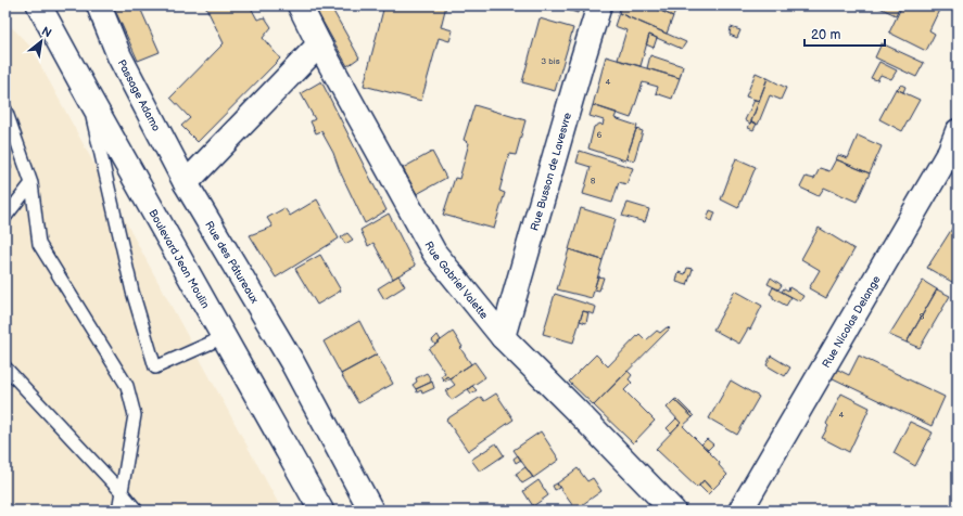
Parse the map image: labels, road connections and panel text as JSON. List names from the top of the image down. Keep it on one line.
{"streets":{"street":["Passage Adamo","Rue Busson de Lavesvre","Boulevard Jean Moulin","Rue des Pâtureaux","Rue Gabriel Valette","Rue Nicolas Delange"]},"crossings":[["Passage Adamo","Rue des Pâtureaux"],["Rue Busson de Lavesvre","Rue Gabriel Valette"]],"house_numbers":["3 bis","4","6","8","8","4"],"scale_bar":"20 m","north":"top right"}
